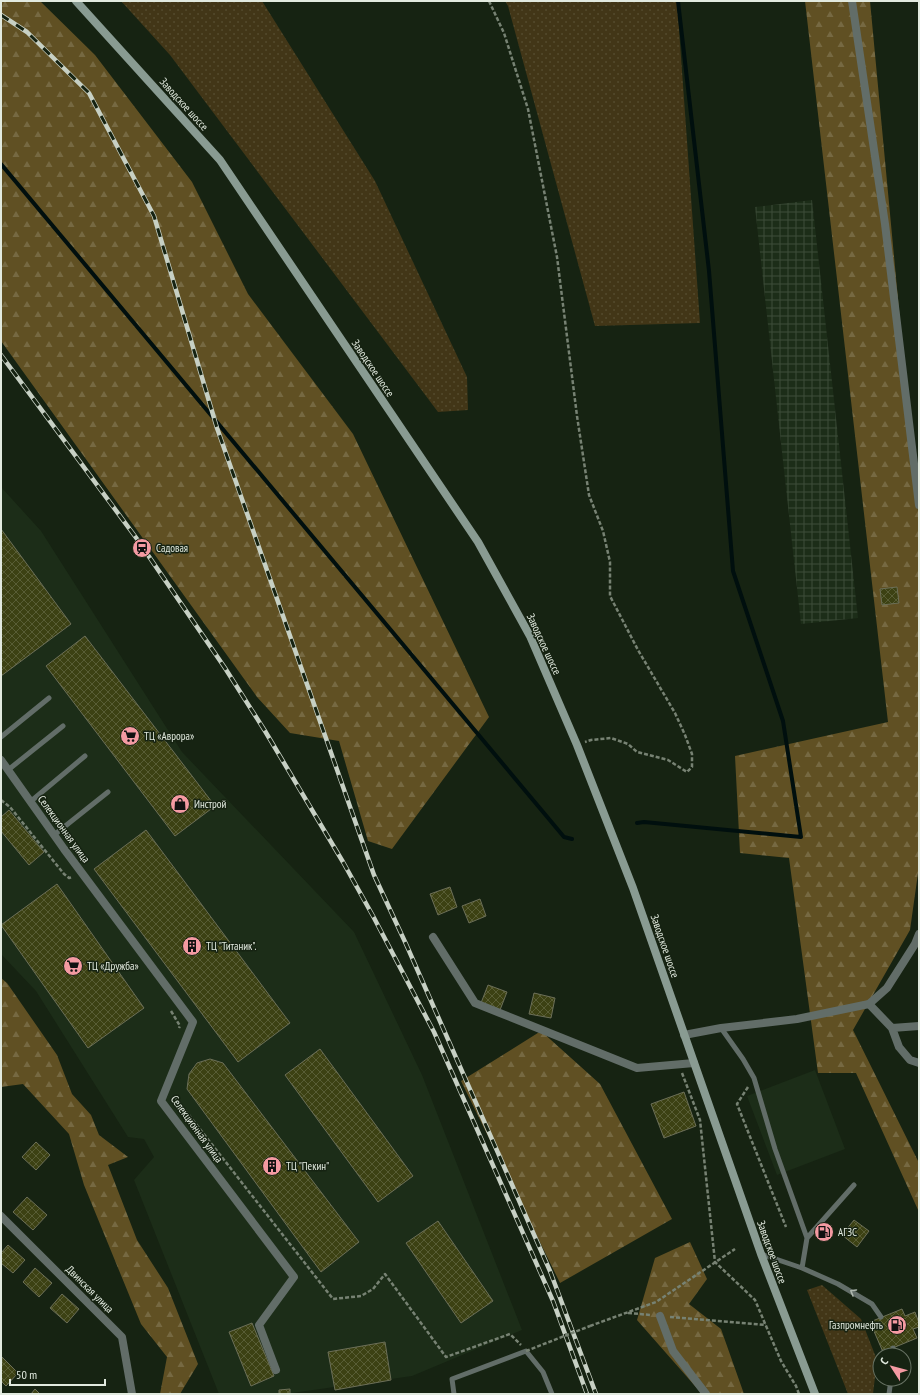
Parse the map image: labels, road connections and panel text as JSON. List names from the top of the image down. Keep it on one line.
{"streets":{"main road":["Заводское шоссе"],"street":["Селекционная улица","Двинская улица"]},"places":{"station":["Садовая"],"supermarket":["ТЦ «Аврора»","ТЦ «Дружба»"],"shop":["Инстрой"],"building":["ТЦ \"Титаник\".","ТЦ \"Пекин\""],"fuel station":["АГЗС","Газпромнефть"]},"scale_bar":"50 m","north":"top left"}
